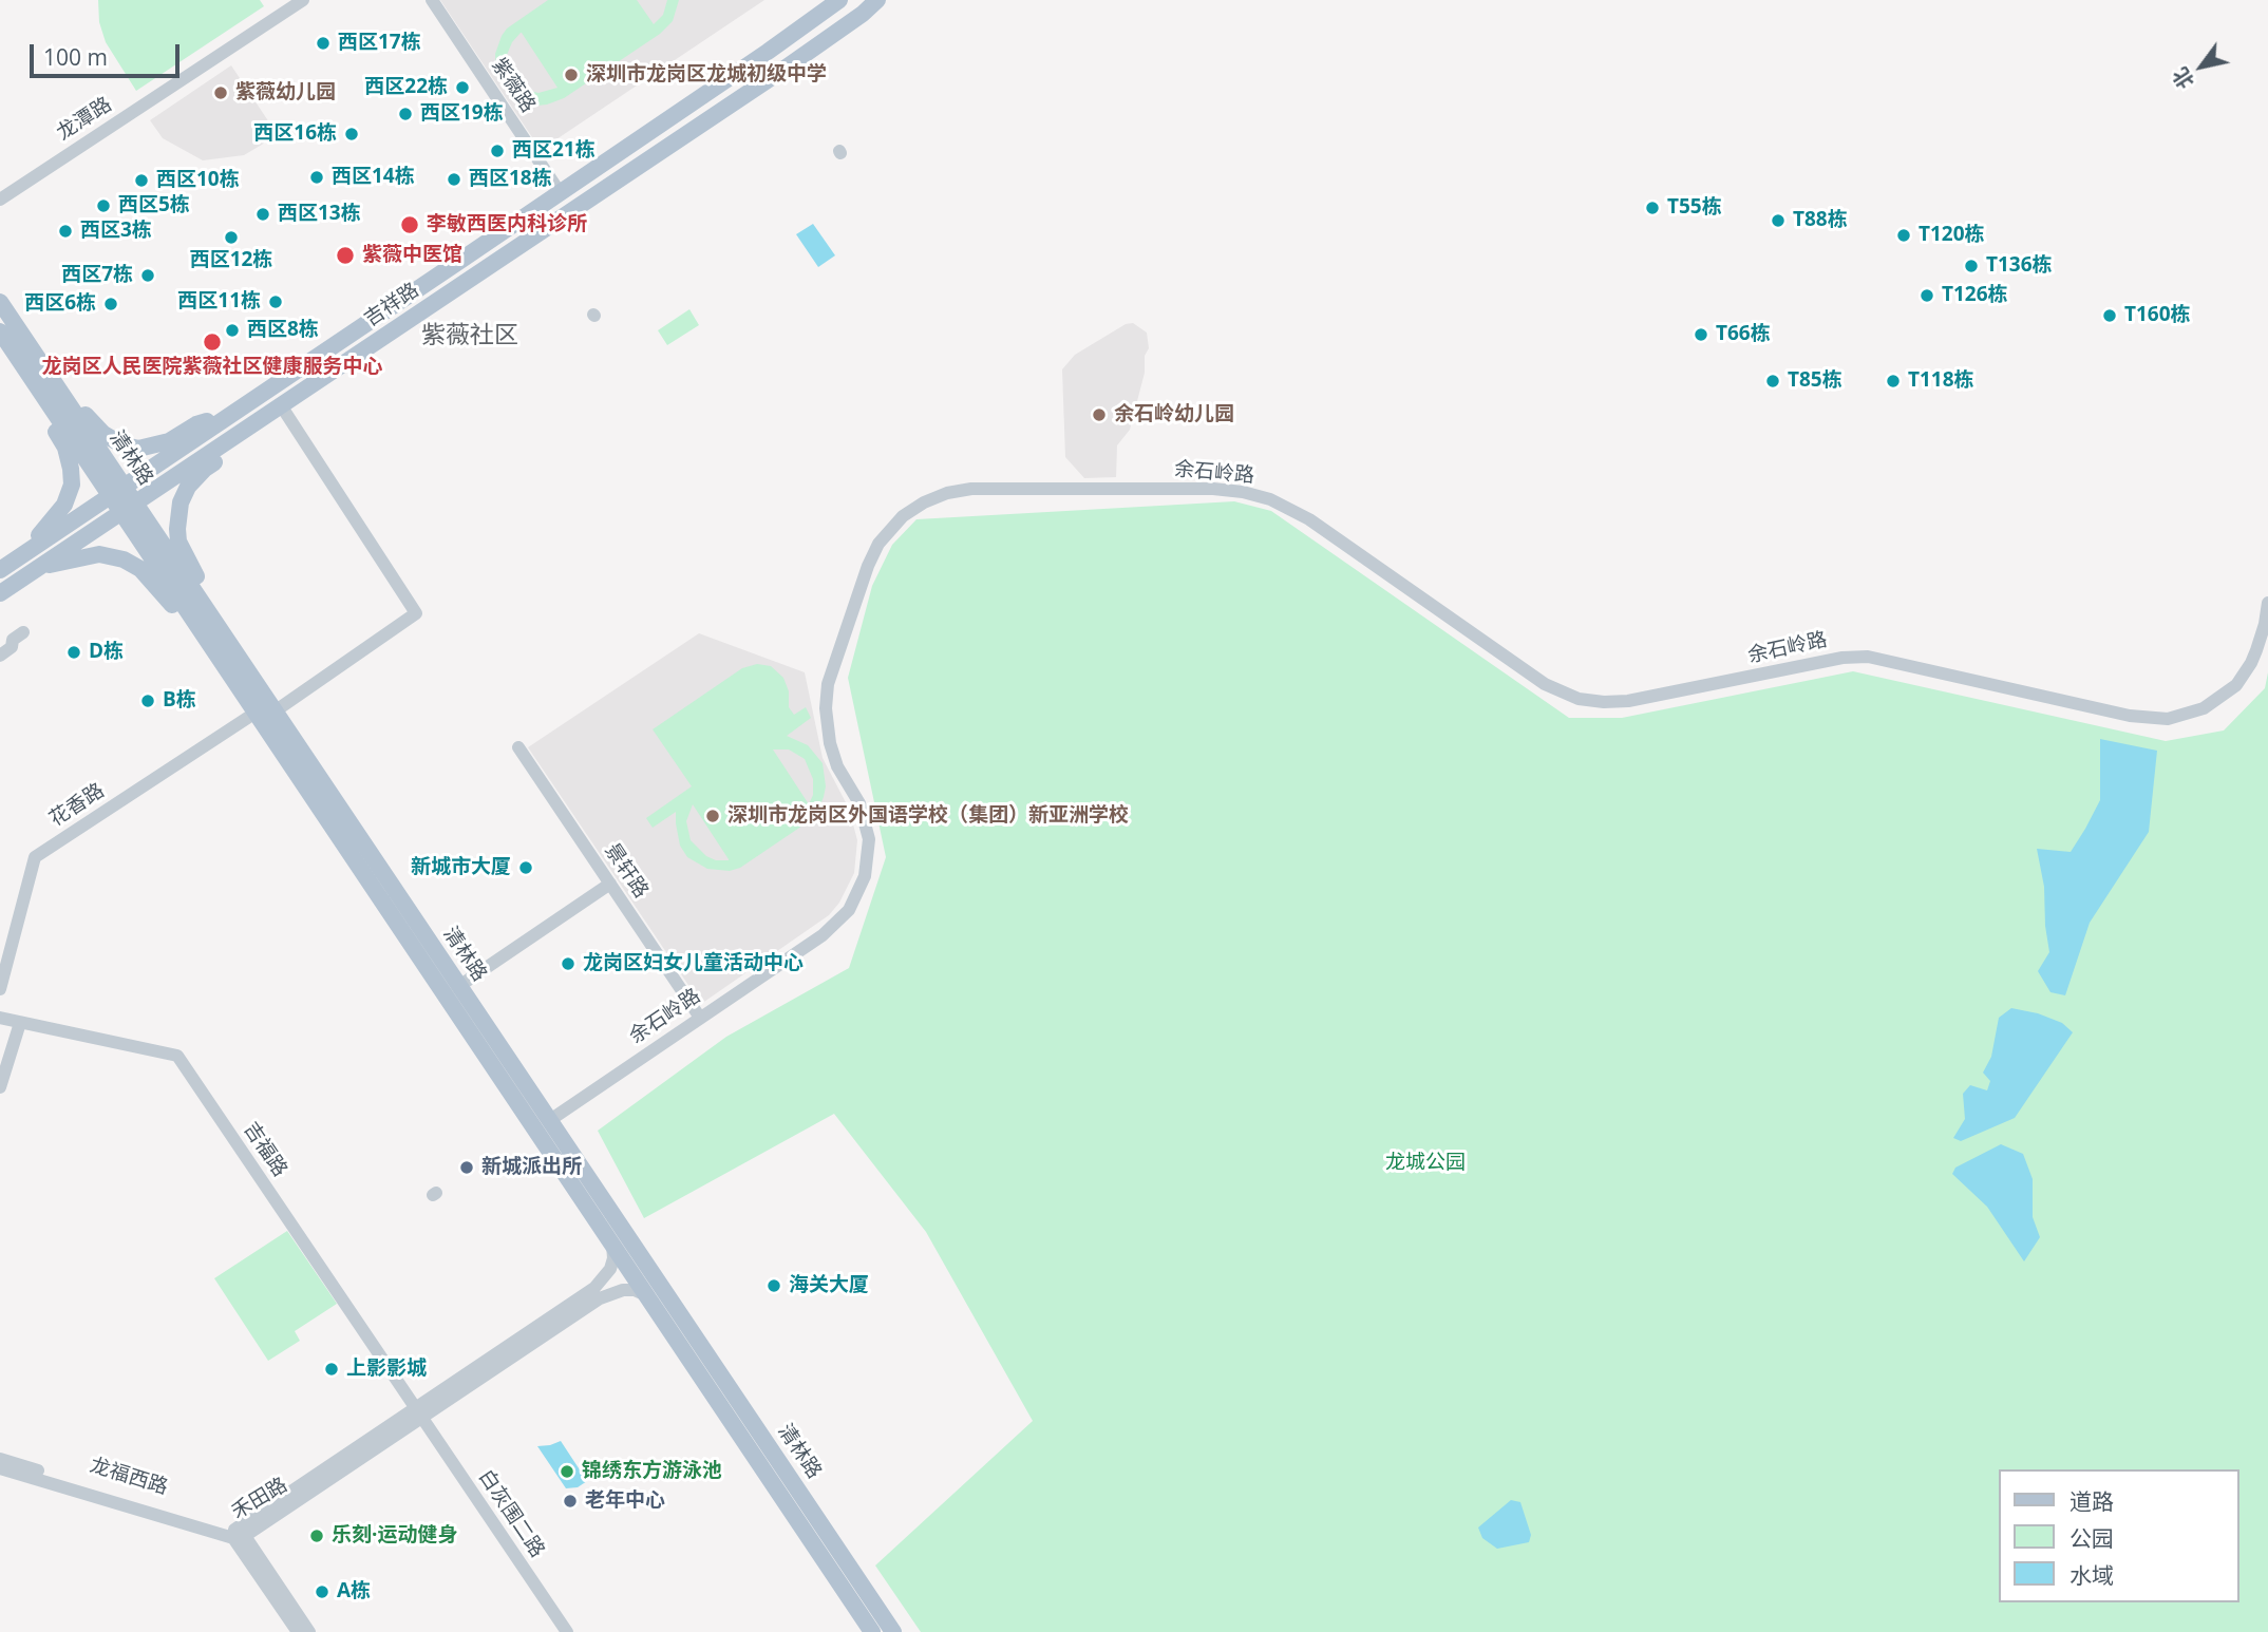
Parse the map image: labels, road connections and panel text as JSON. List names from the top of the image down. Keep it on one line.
{"streets":{"main road":["吉祥路","清林路"],"street":["紫薇路","龙潭路","余石岭路","花香路","景轩路","吉福路","龙福西路","禾田路","白灰围二路"]},"crossings":[["紫薇路","吉祥路"],["吉祥路","清林路"],["清林路","余石岭路"],["清林路","花香路"],["清林路","禾田路"],["余石岭路","景轩路"],["吉福路","禾田路"],["吉福路","白灰围二路"],["龙福西路","禾田路"],["禾田路","白灰围二路"]],"districts":["紫薇社区"],"parks":["龙城公园"],"places":["西区17栋","深圳市龙岗区龙城初级中学","西区22栋","紫薇幼儿园","西区19栋","西区16栋","西区21栋","西区14栋","西区18栋","西区10栋","西区5栋","T55栋","西区13栋","T88栋","李敏西医内科诊所","西区3栋","T120栋","西区12栋","紫薇中医馆","T136栋","西区7栋","T126栋","西区11栋","西区6栋","T160栋","西区8栋","T66栋","龙岗区人民医院紫薇社区健康服务中心","T85栋","T118栋","余石岭幼儿园","D栋","B栋","深圳市龙岗区外国语学校（集团）新亚洲学校","新城市大厦","龙岗区妇女儿童活动中心","新城派出所","海关大厦","上影影城","锦绣东方游泳池","老年中心","乐刻·运动健身","A栋"],"legend":["道路","公园","水域"],"scale_bar":"100 m","north":"bottom left"}
